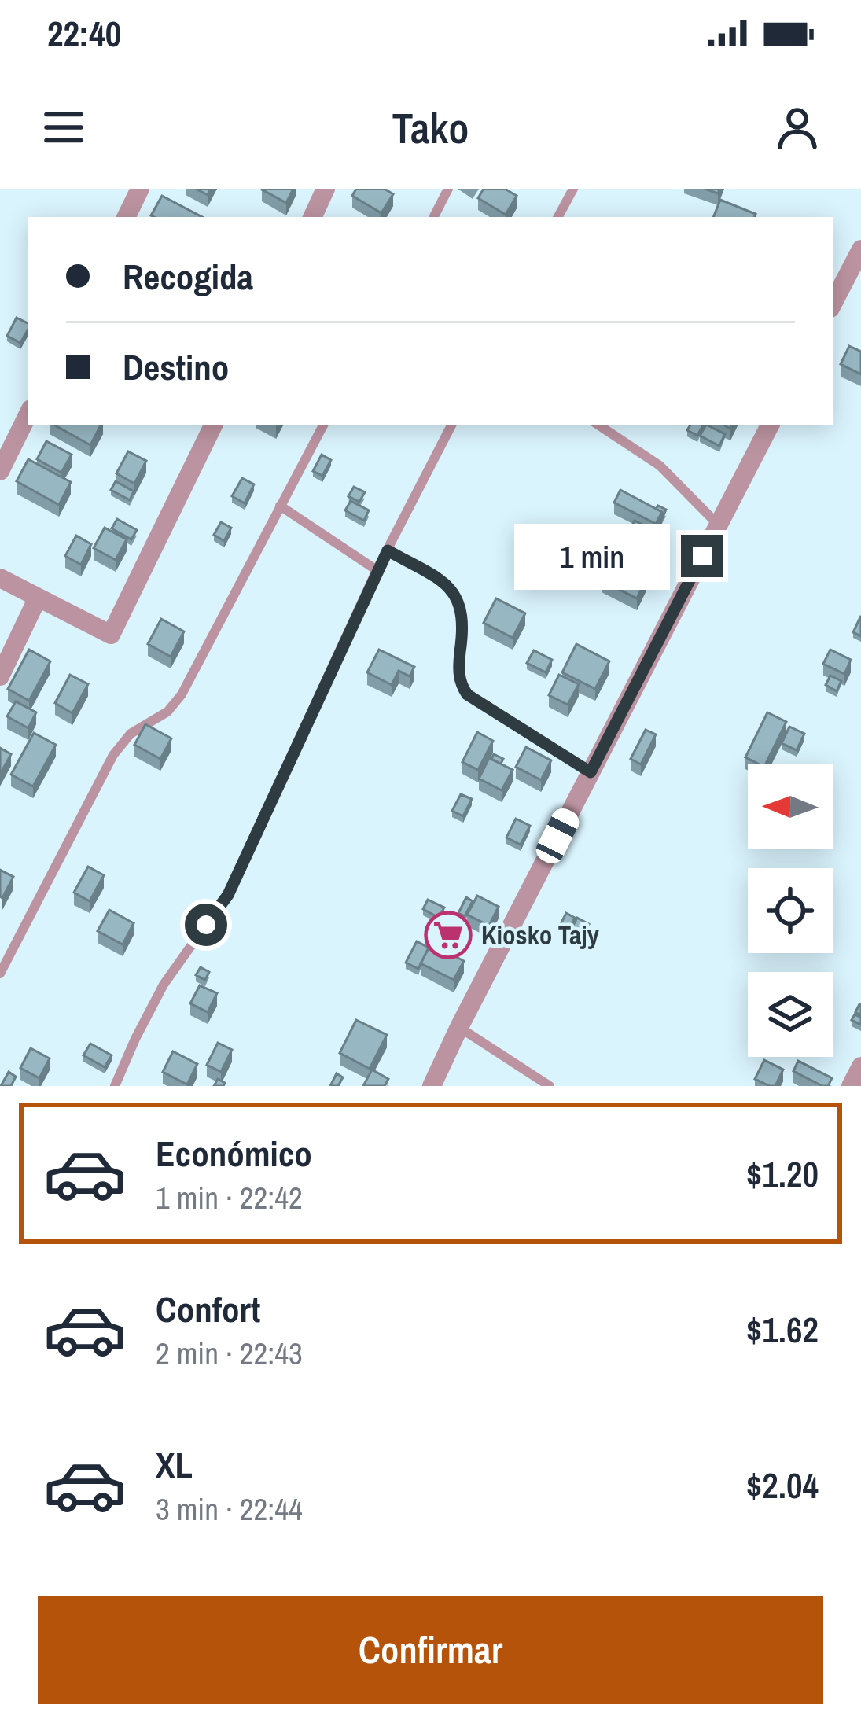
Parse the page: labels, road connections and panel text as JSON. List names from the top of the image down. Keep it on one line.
{"places":{"supermarket":["Kiosko Tajy"]},"north":"left","page":{"status":"22:40","header":"Tako","banner":["Recogida","Destino"],"bubble":"1 min","list":[{"name":"Económico","note":"1 min · 22:42","value":"$1.20"},{"name":"Confort","note":"2 min · 22:43","value":"$1.62"},{"name":"XL","note":"3 min · 22:44","value":"$2.04"}],"buttons":"Confirmar"}}
